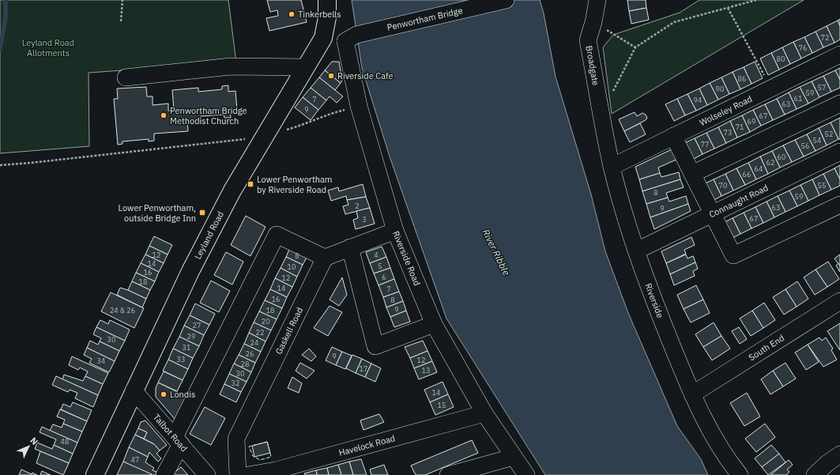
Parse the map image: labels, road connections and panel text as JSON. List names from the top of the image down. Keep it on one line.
{"streets":{"main road":["Leyland Road"],"street":["Penwortham Bridge","Broadgate","Wolseley Road","Connaught Road","Riverside Road","Riverside","Gaskell Road","South End","Talbot Road","Havelock Road"]},"crossings":[["Penwortham Bridge","Riverside Road"],["Broadgate","Riverside"],["Wolseley Road","Riverside"],["Connaught Road","Riverside"],["Leyland Road","Talbot Road"],["Riverside Road","Havelock Road"],["Riverside","South End"]],"water":["River Ribble"],"parks":["Leyland Road Allotments"],"places":{"other":["Tinkerbells","Riverside Cafe","Penwortham Bridge Methodist Church","Londis"],"transit":["Lower Penwortham by Riverside Road","Lower Penwortham, outside Bridge Inn"]},"house_numbers":["72","76","80","86","57","90","59","61","7","94","63","9","67","69","71","73","52","54","77","56","60","62","64","66","70","55","8","59","2","63","9","67","3","12","4","8","14","5","10","16","6","12","18","14","7","16","8","9","24 & 26","18","20","27","22","29","30","24","31","26","9","33","12","34","28","17","13","30","32","14","15","48","47"],"north":"top right"}
